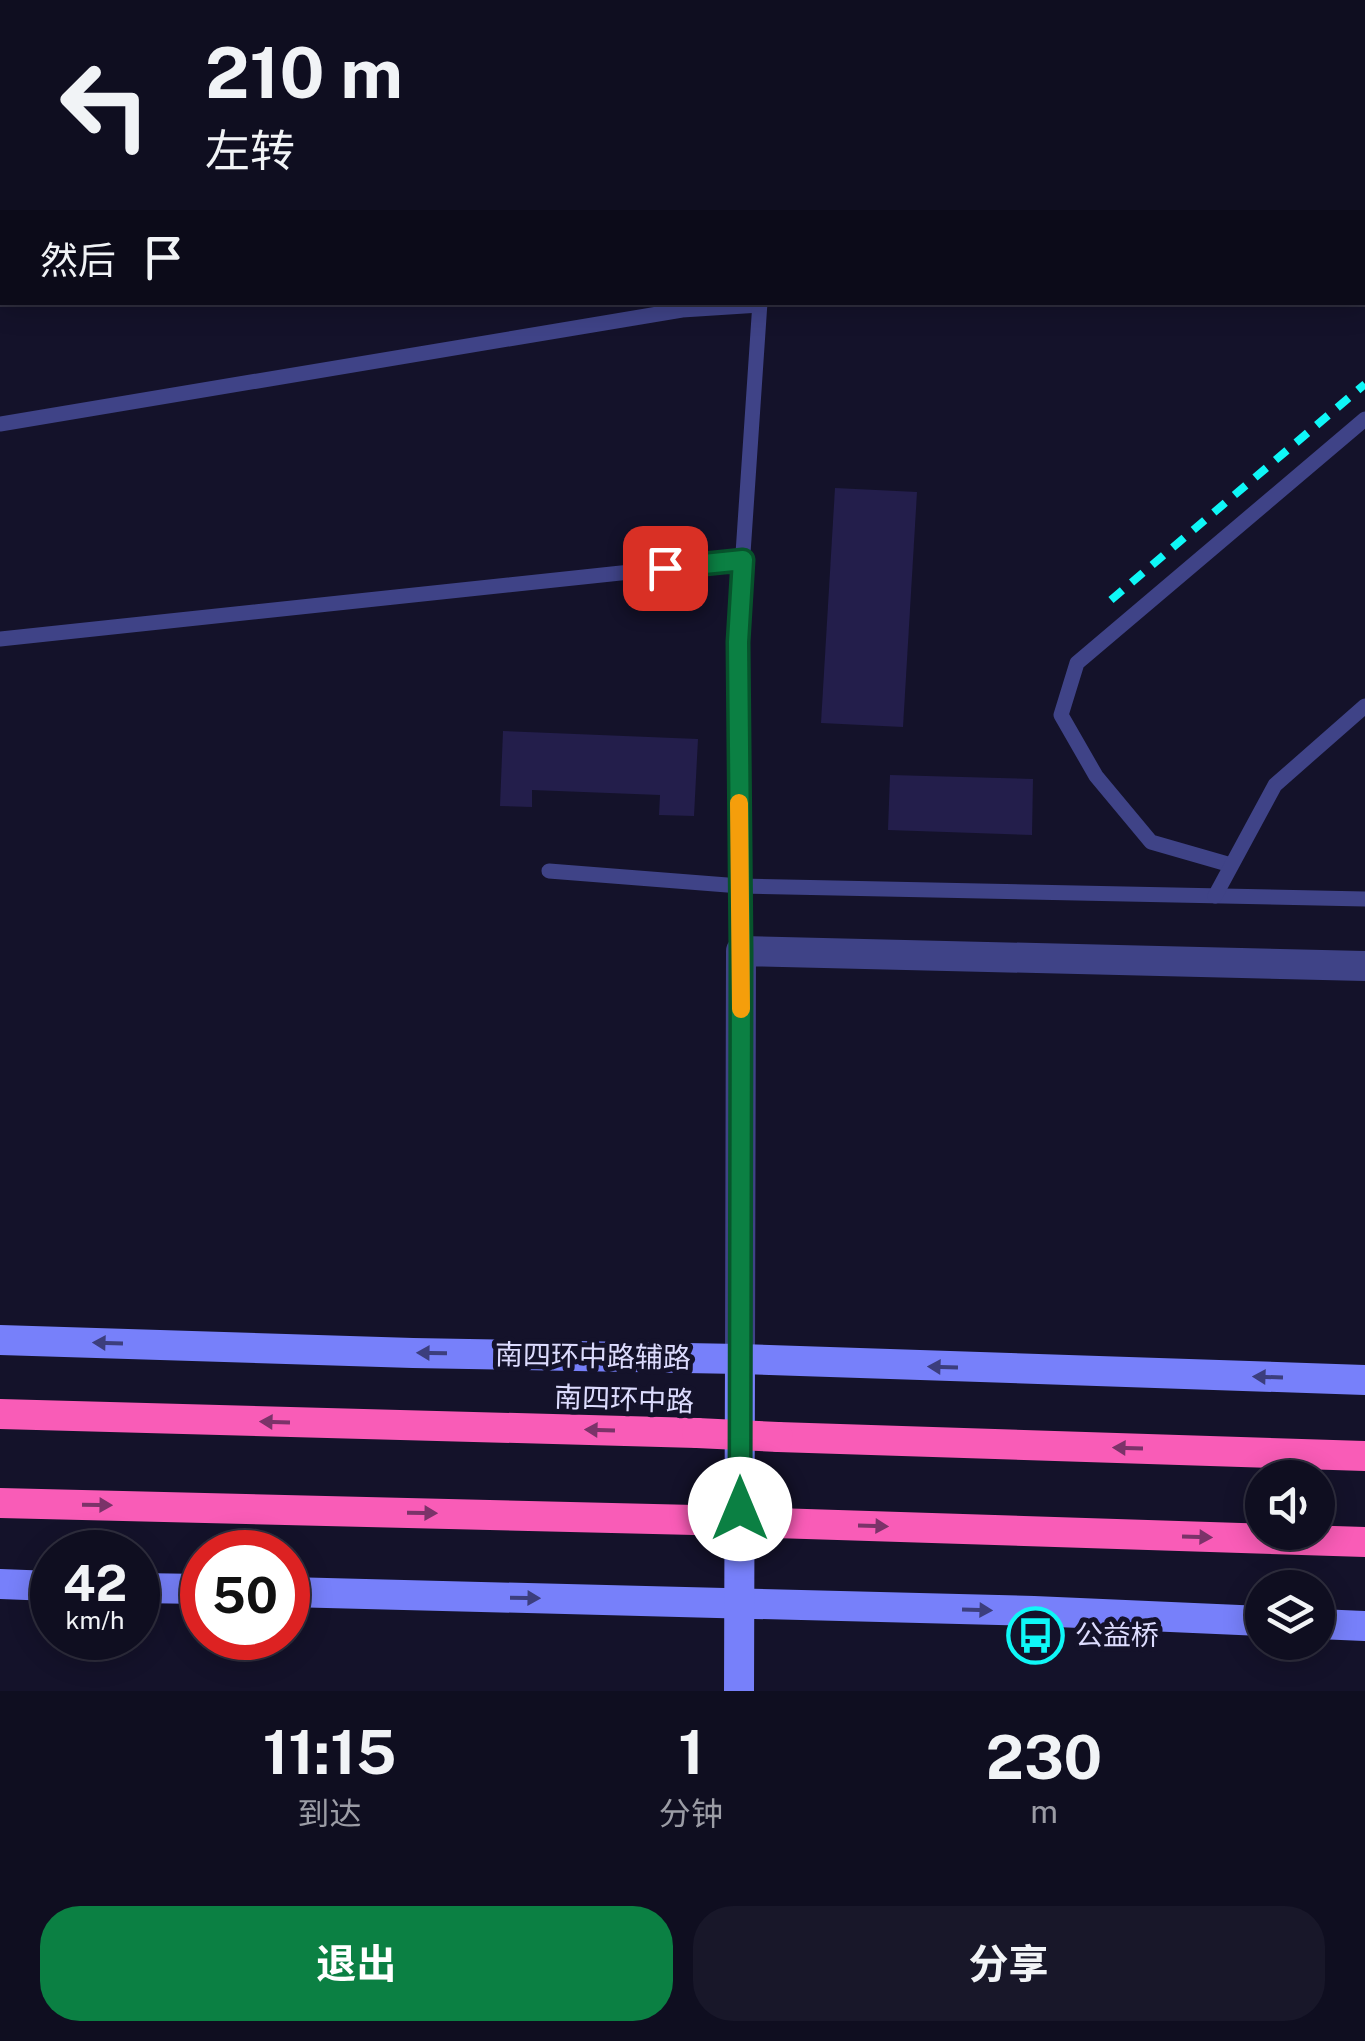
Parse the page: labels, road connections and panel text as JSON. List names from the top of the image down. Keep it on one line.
{"streets":{"highway":["南四环中路"],"main road":["南四环中路辅路"]},"places":{"bus stop":["公益桥"]},"page":{"turn":["210 m","左转"],"then":"然后","speed":"42 km/h","limit":"50","eta":["11:15","到达","1","分钟","230","m"],"buttons":["退出","分享"]}}
